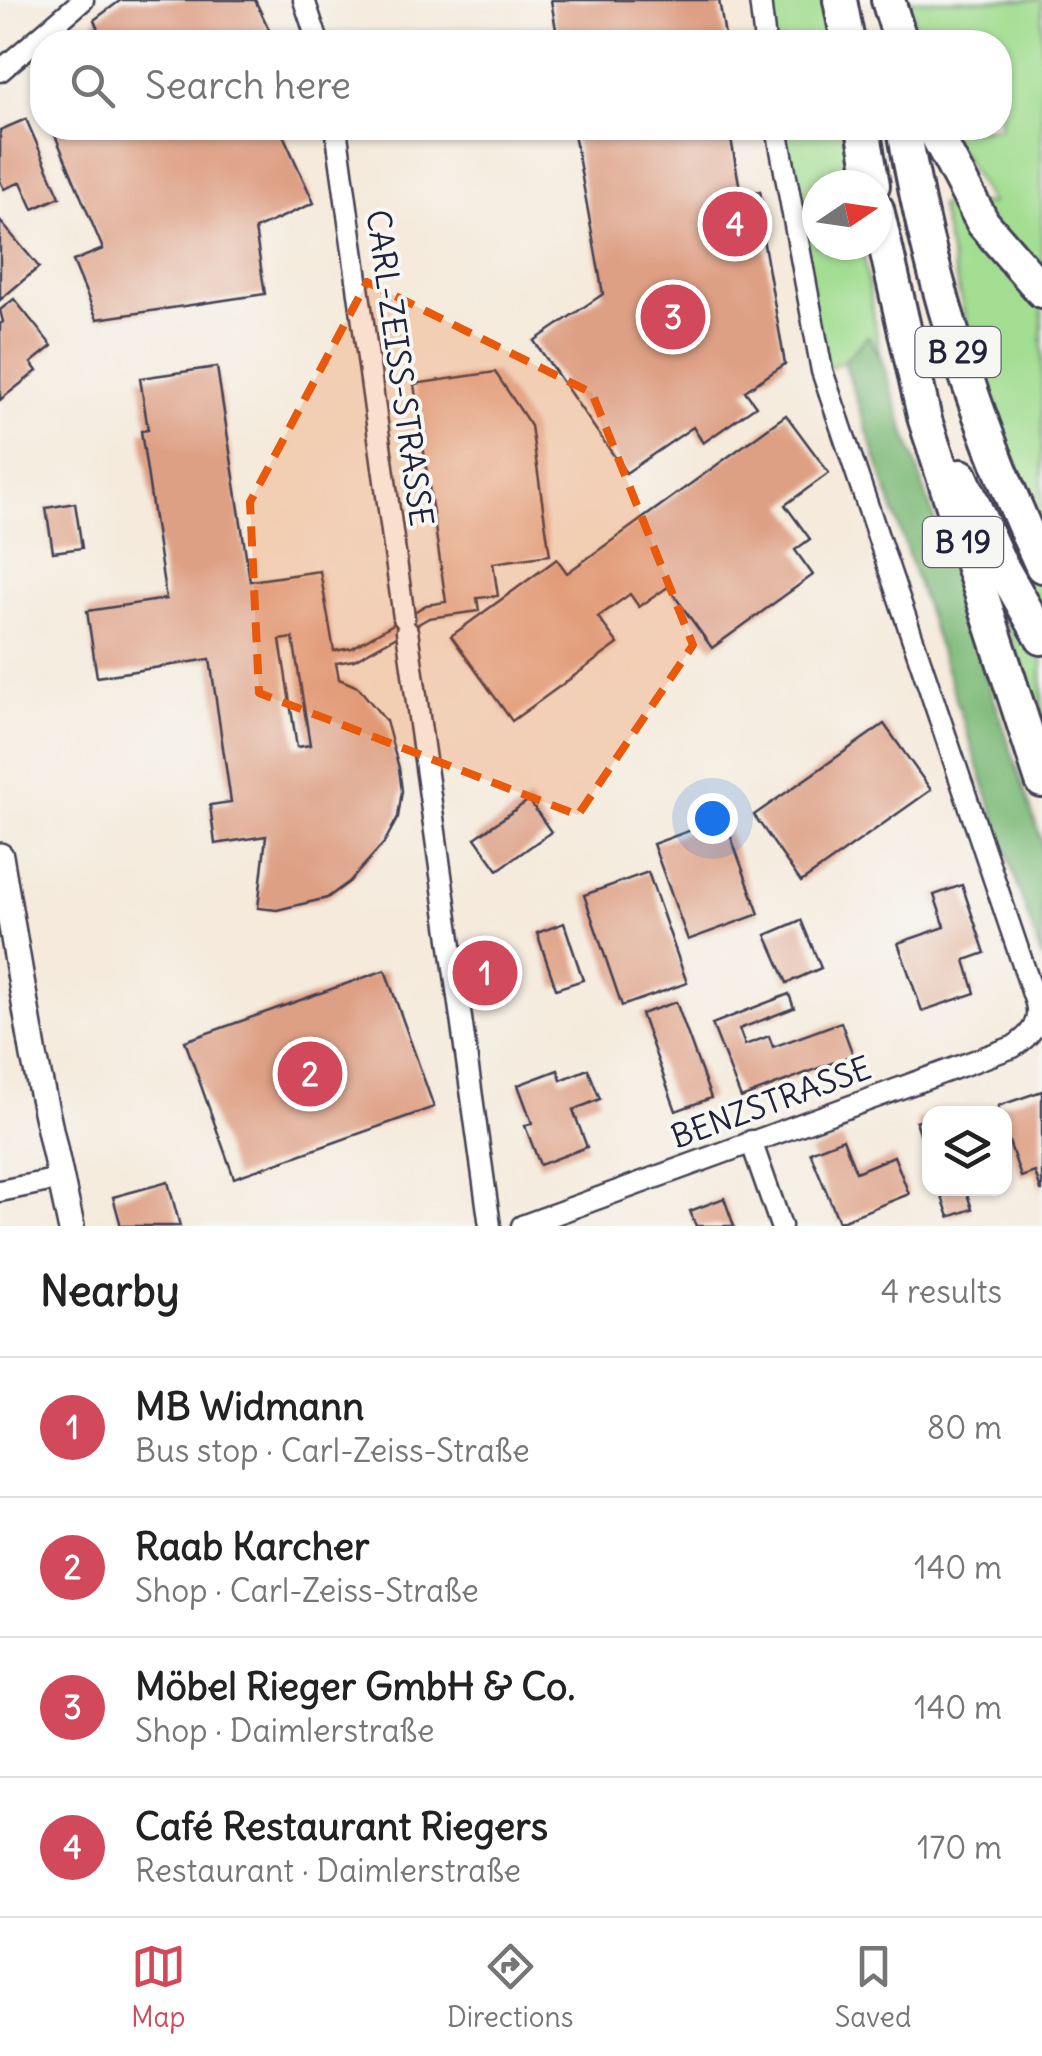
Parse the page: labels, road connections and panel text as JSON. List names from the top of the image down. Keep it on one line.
{"streets":{"highway":["B 29","B 19"],"street":["CARL-ZEISS-STRASSE","BENZSTRASSE"]},"crossings":[["B 29","B 19"]],"north":"right","page":{"search":"Search here","pins":["4","3","1","2"],"heading":["Nearby","4 results"],"list":[{"mark":"1","name":"MB Widmann","note":"Bus stop · Carl-Zeiss-Straße","value":"80 m"},{"mark":"2","name":"Raab Karcher","note":"Shop · Carl-Zeiss-Straße","value":"140 m"},{"mark":"3","name":"Möbel Rieger GmbH & Co.","note":"Shop · Daimlerstraße","value":"140 m"},{"mark":"4","name":"Café Restaurant Riegers","note":"Restaurant · Daimlerstraße","value":"170 m"}],"nav":["Map","Directions","Saved"]}}
